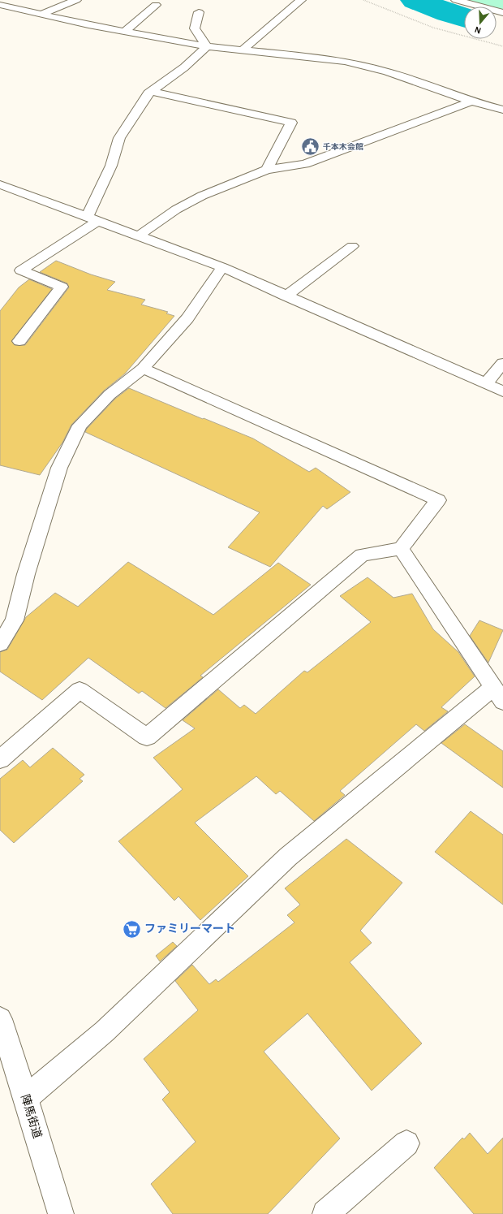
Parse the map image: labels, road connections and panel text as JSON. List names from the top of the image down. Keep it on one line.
{"streets":{"street":["陣馬街道"]},"places":{"public building":["千本木会館"],"supermarket":["ファミリーマート"]},"north":"bottom"}
